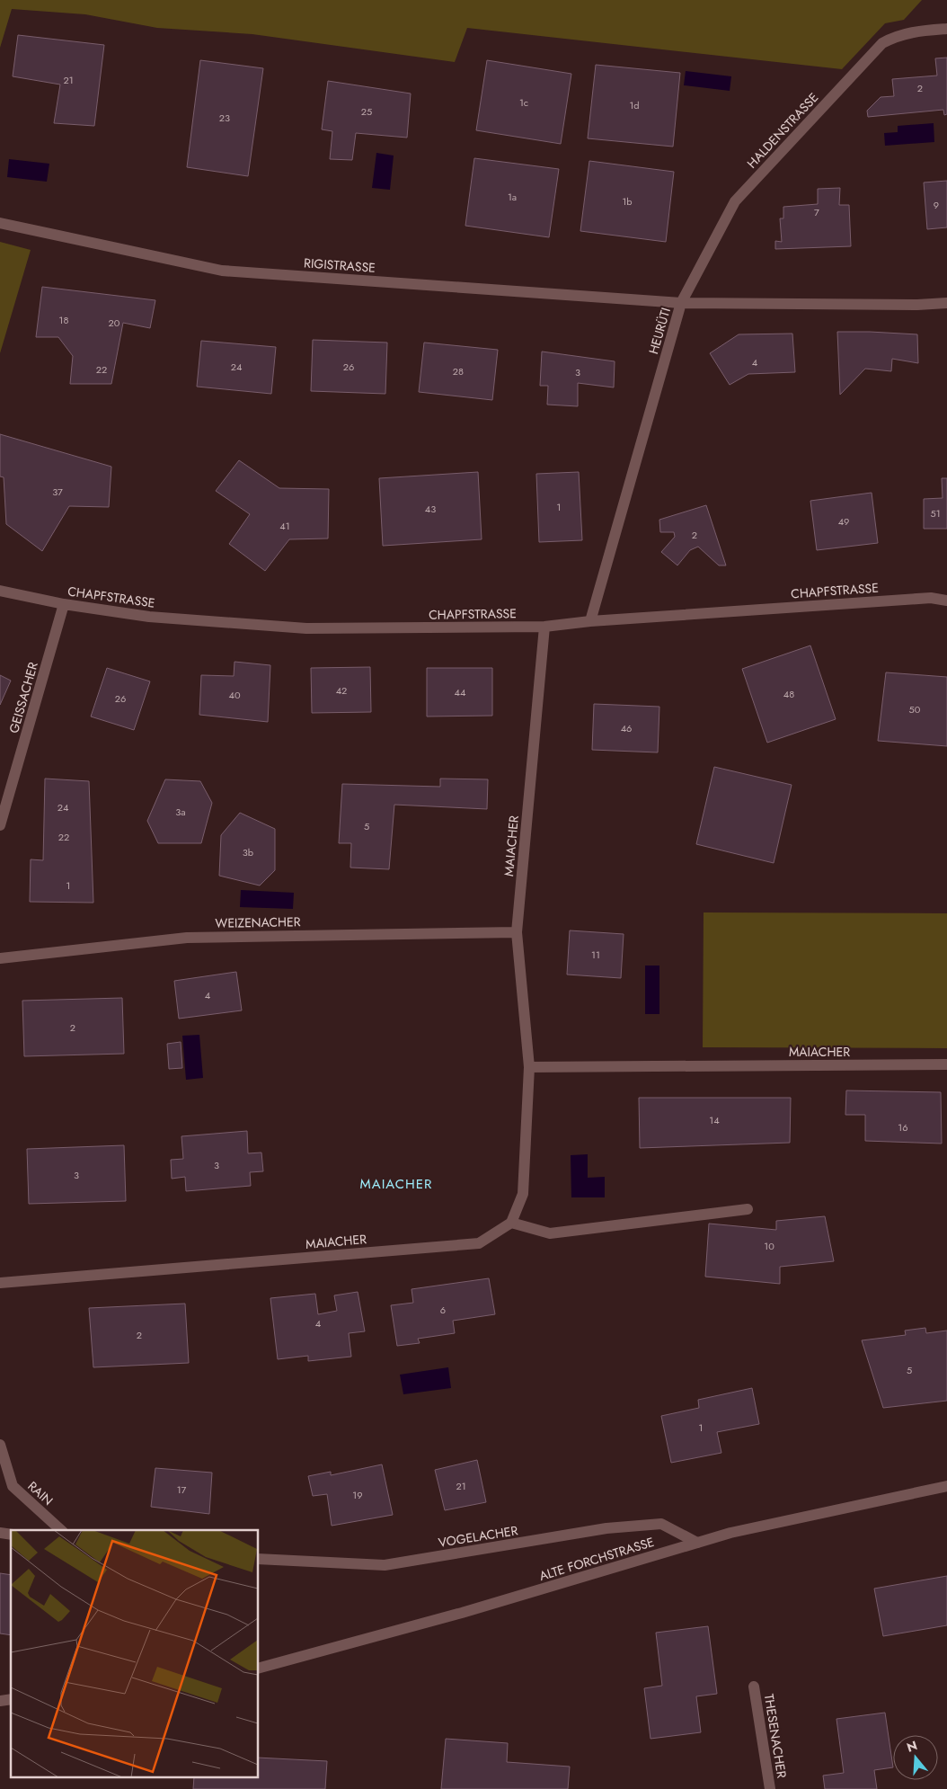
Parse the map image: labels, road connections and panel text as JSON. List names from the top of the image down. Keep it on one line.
{"streets":{"street":["HALDENSTRASSE","RIGISTRASSE","HEURÜTI","CHAPFSTRASSE","GEISSACHER","MAIACHER","WEIZENACHER","RAIN","VOGELACHER","ALTE FORCHSTRASSE","THESENACHER"]},"crossings":[["HALDENSTRASSE","RIGISTRASSE"],["HALDENSTRASSE","HEURÜTI"],["RIGISTRASSE","HEURÜTI"],["HEURÜTI","CHAPFSTRASSE"],["CHAPFSTRASSE","GEISSACHER"],["CHAPFSTRASSE","MAIACHER"],["MAIACHER","WEIZENACHER"],["VOGELACHER","ALTE FORCHSTRASSE"]],"districts":["MAIACHER"],"house_numbers":["21","2","1c","1d","25","23","1a","1b","9","7","18","20","4","24","26","22","28","3","37","1","43","51","49","41","2","42","44","48","40","26","50","46","24","3a","5","22","3b","1","11","4","2","14","16","3","3","10","6","4","2","5","1","21","17","19"],"north":"top"}
